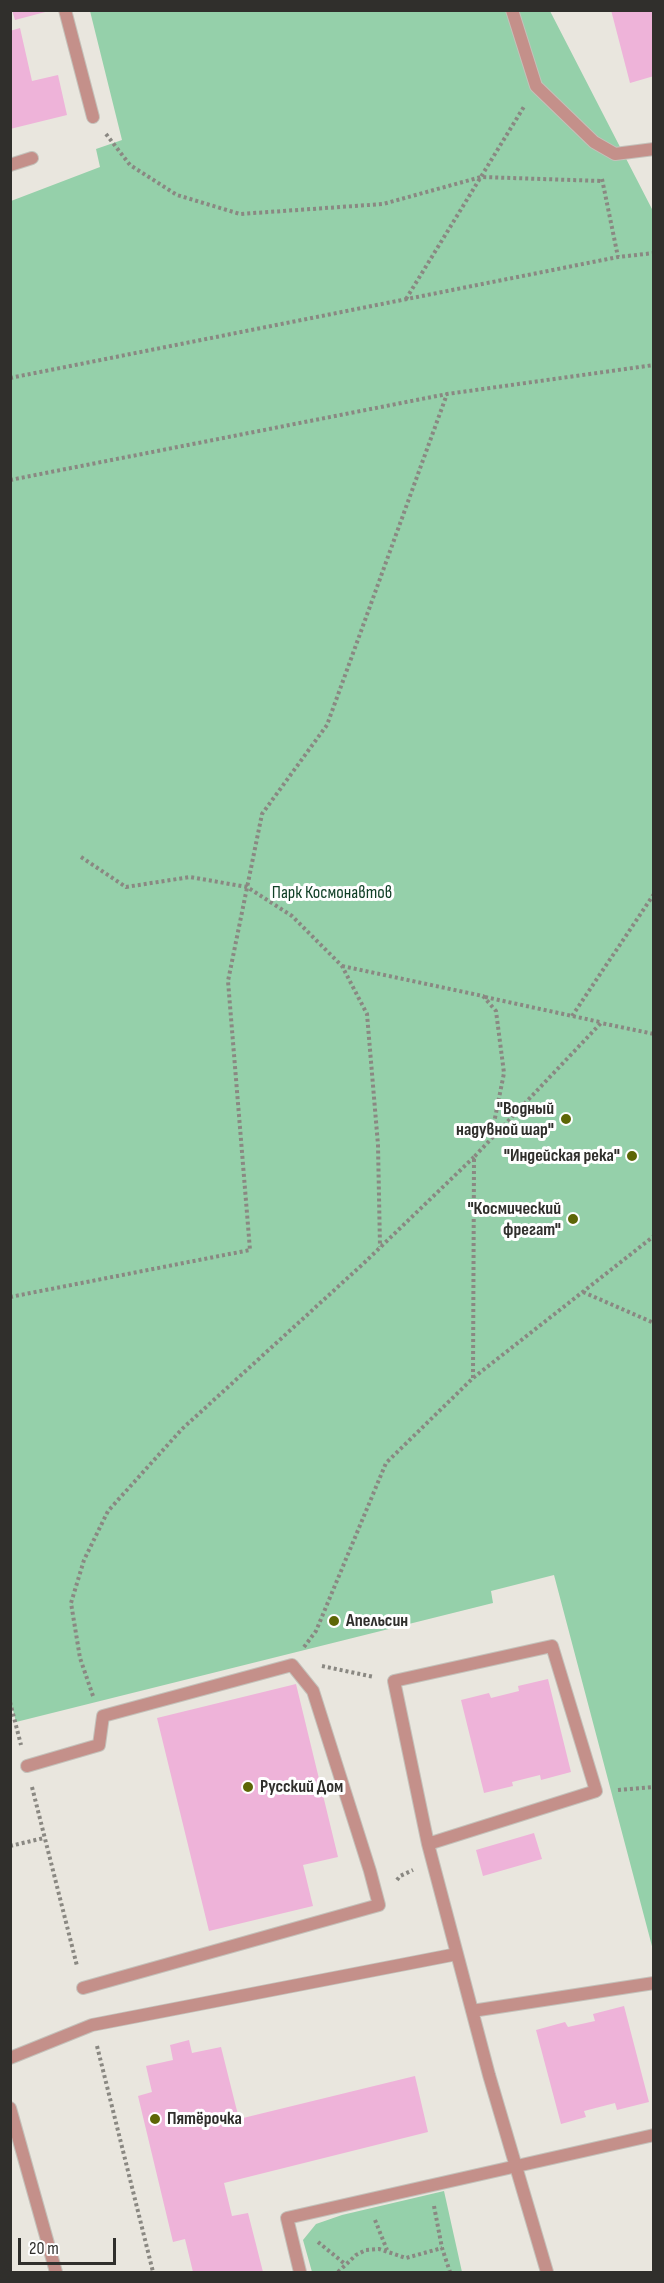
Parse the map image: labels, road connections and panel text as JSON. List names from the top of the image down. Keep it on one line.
{"parks":["Парк Космонавтов"],"places":["\"Водный надувной шар\"","\"Индейская река\"","\"Космический фрегат\"","Апельсин","Русский Дом","Пятёрочка"],"scale_bar":"20 m"}
